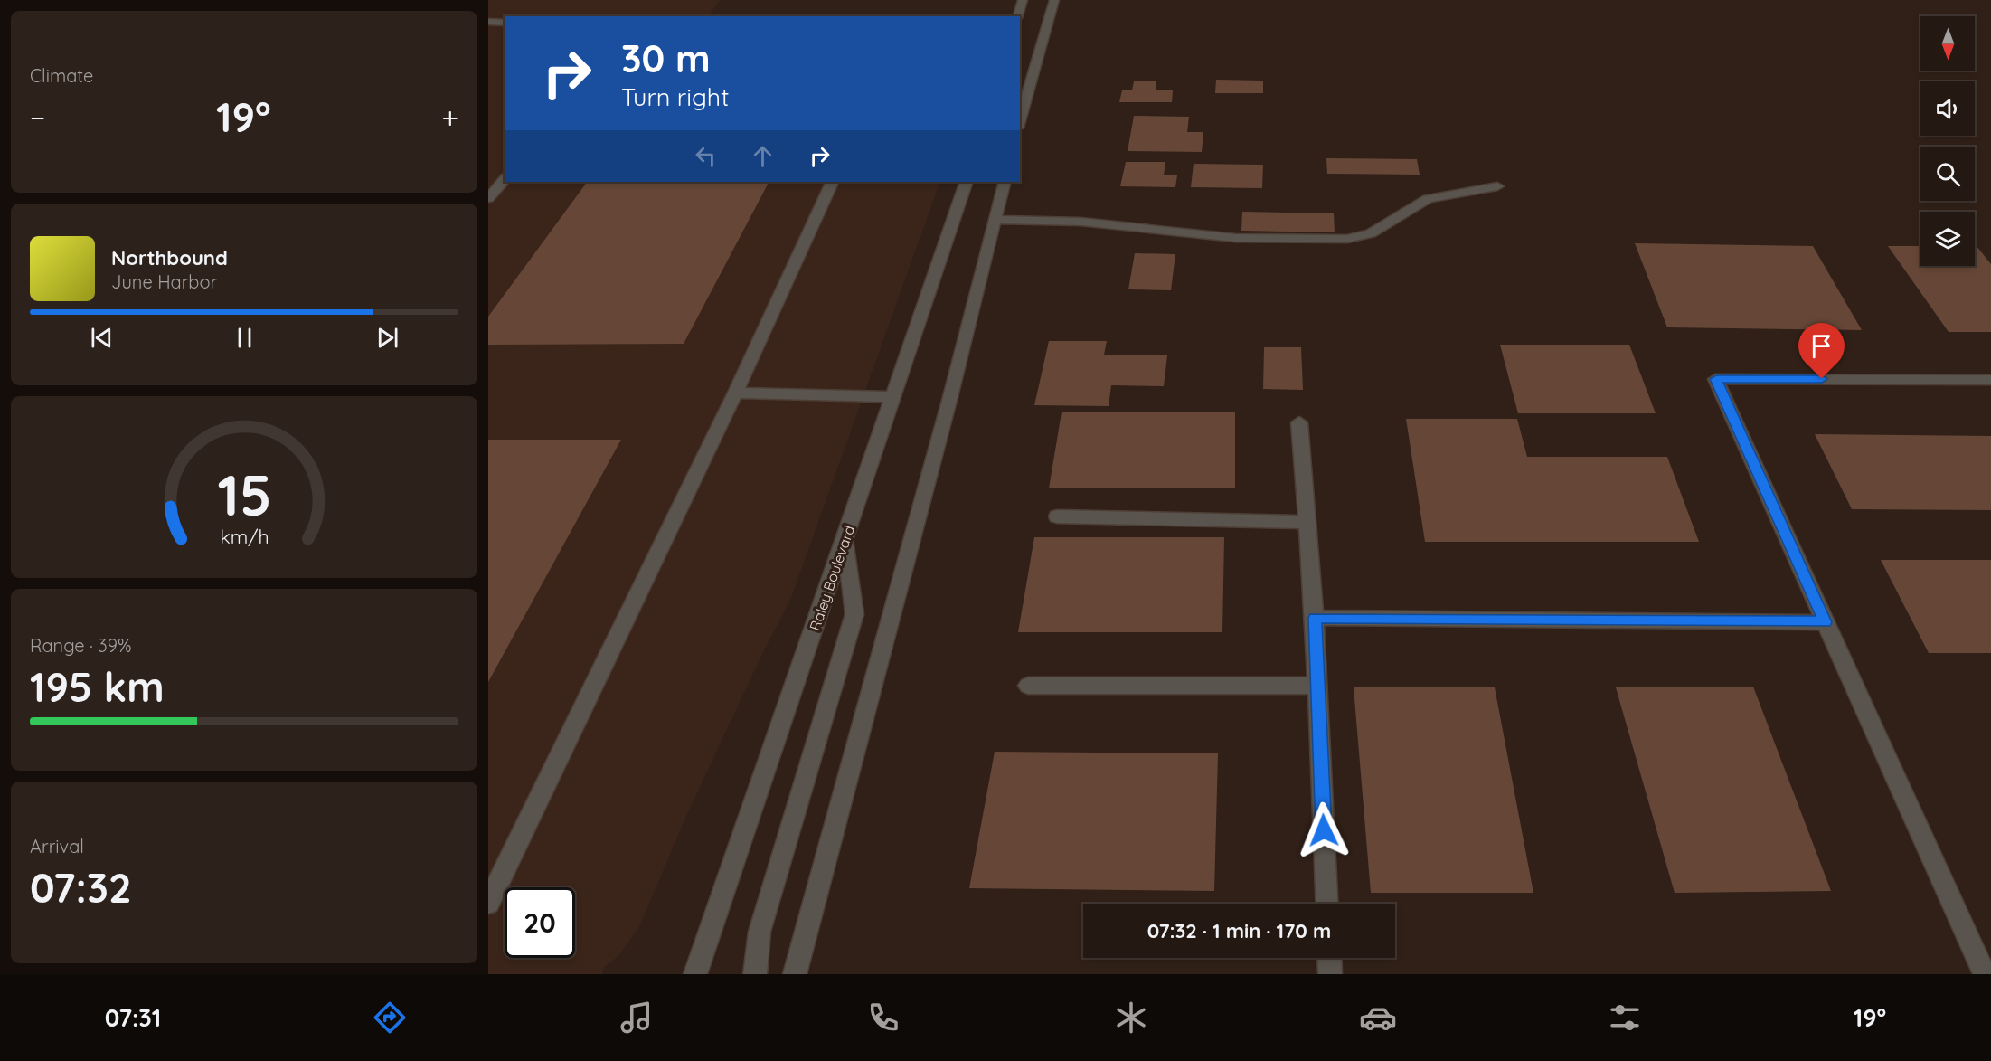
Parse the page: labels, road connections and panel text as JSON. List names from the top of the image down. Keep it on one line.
{"streets":{"street":["Raley Boulevard"]},"north":"bottom","page":{"tile":["Climate",["Range · 39%","195 km"],["Arrival","07:32"]],"turn":["30 m","Turn right"],"heat":["−","19°","+"],"song":["Northbound","June Harbor"],"limit":"20","trip":"07:32 · 1 min · 170 m","tabs":["07:31","19°"],"gauge":["15","km/h"]}}
